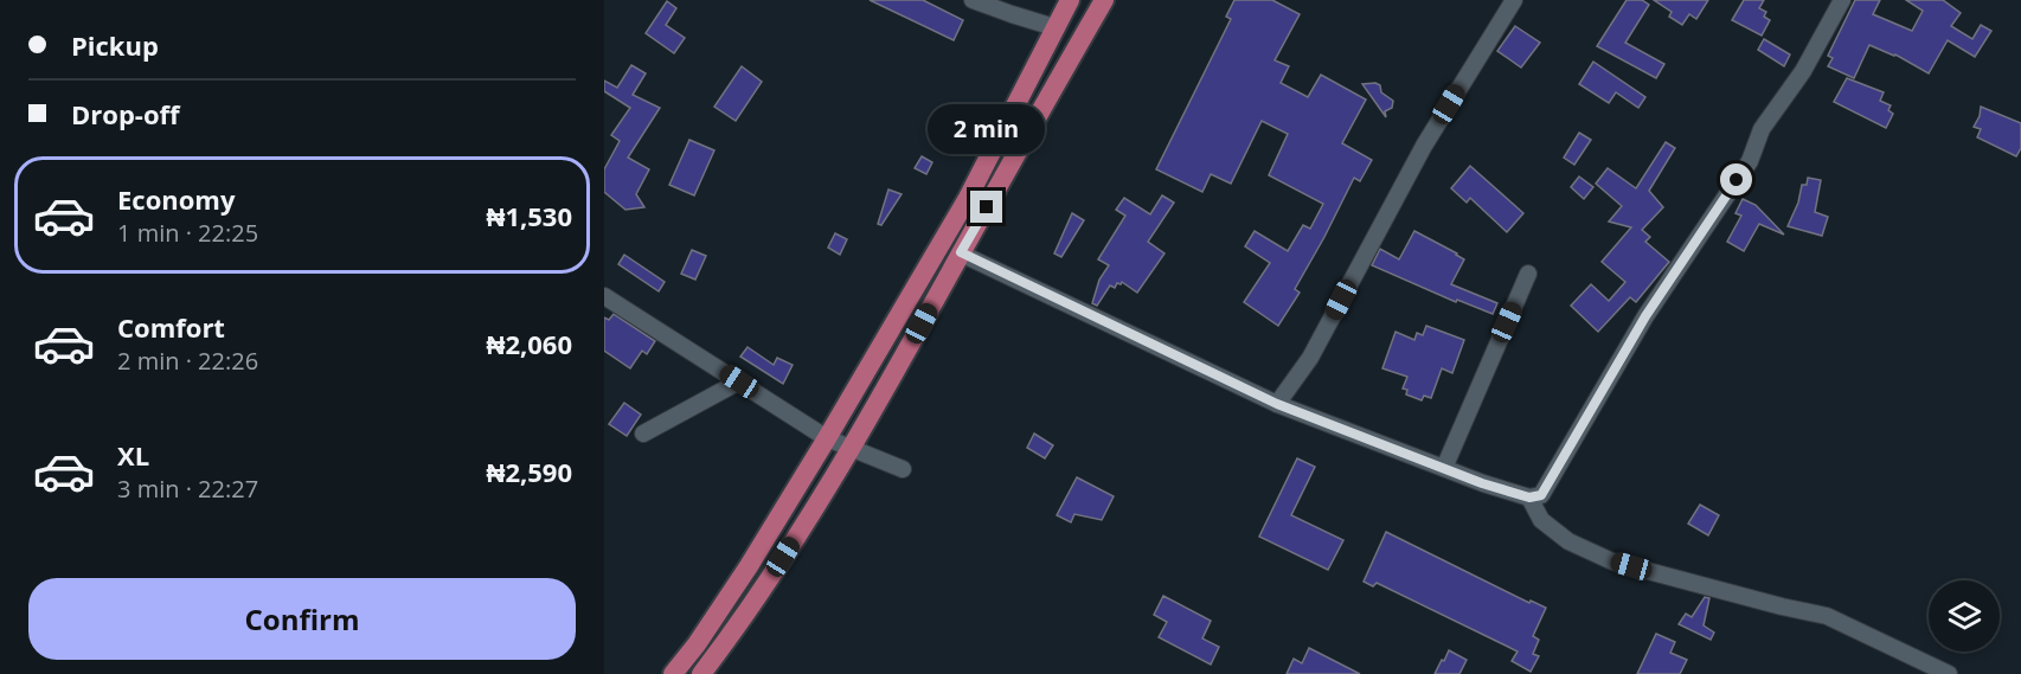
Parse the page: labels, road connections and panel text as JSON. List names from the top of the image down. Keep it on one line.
{"page":{"banner":["Pickup","Drop-off"],"bubble":"2 min","list":[{"name":"Economy","note":"1 min · 22:25","value":"₦1,530"},{"name":"Comfort","note":"2 min · 22:26","value":"₦2,060"},{"name":"XL","note":"3 min · 22:27","value":"₦2,590"}],"buttons":"Confirm"}}
